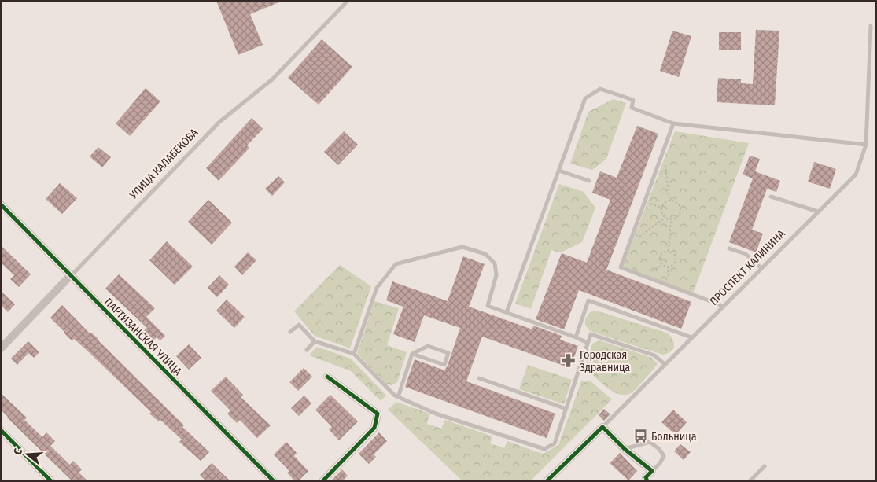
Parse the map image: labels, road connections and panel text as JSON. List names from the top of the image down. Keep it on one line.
{"streets":{"street":["УЛИЦА КАЛАБЕКОВА","ПРОСПЕКТ КАЛИНИНА","ПАРТИЗАНСКАЯ УЛИЦА"]},"crossings":[["УЛИЦА КАЛАБЕКОВА","ПАРТИЗАНСКАЯ УЛИЦА"]],"places":{"pharmacy":["Городская Здравница"],"bus stop":["Больница"]},"north":"left"}
